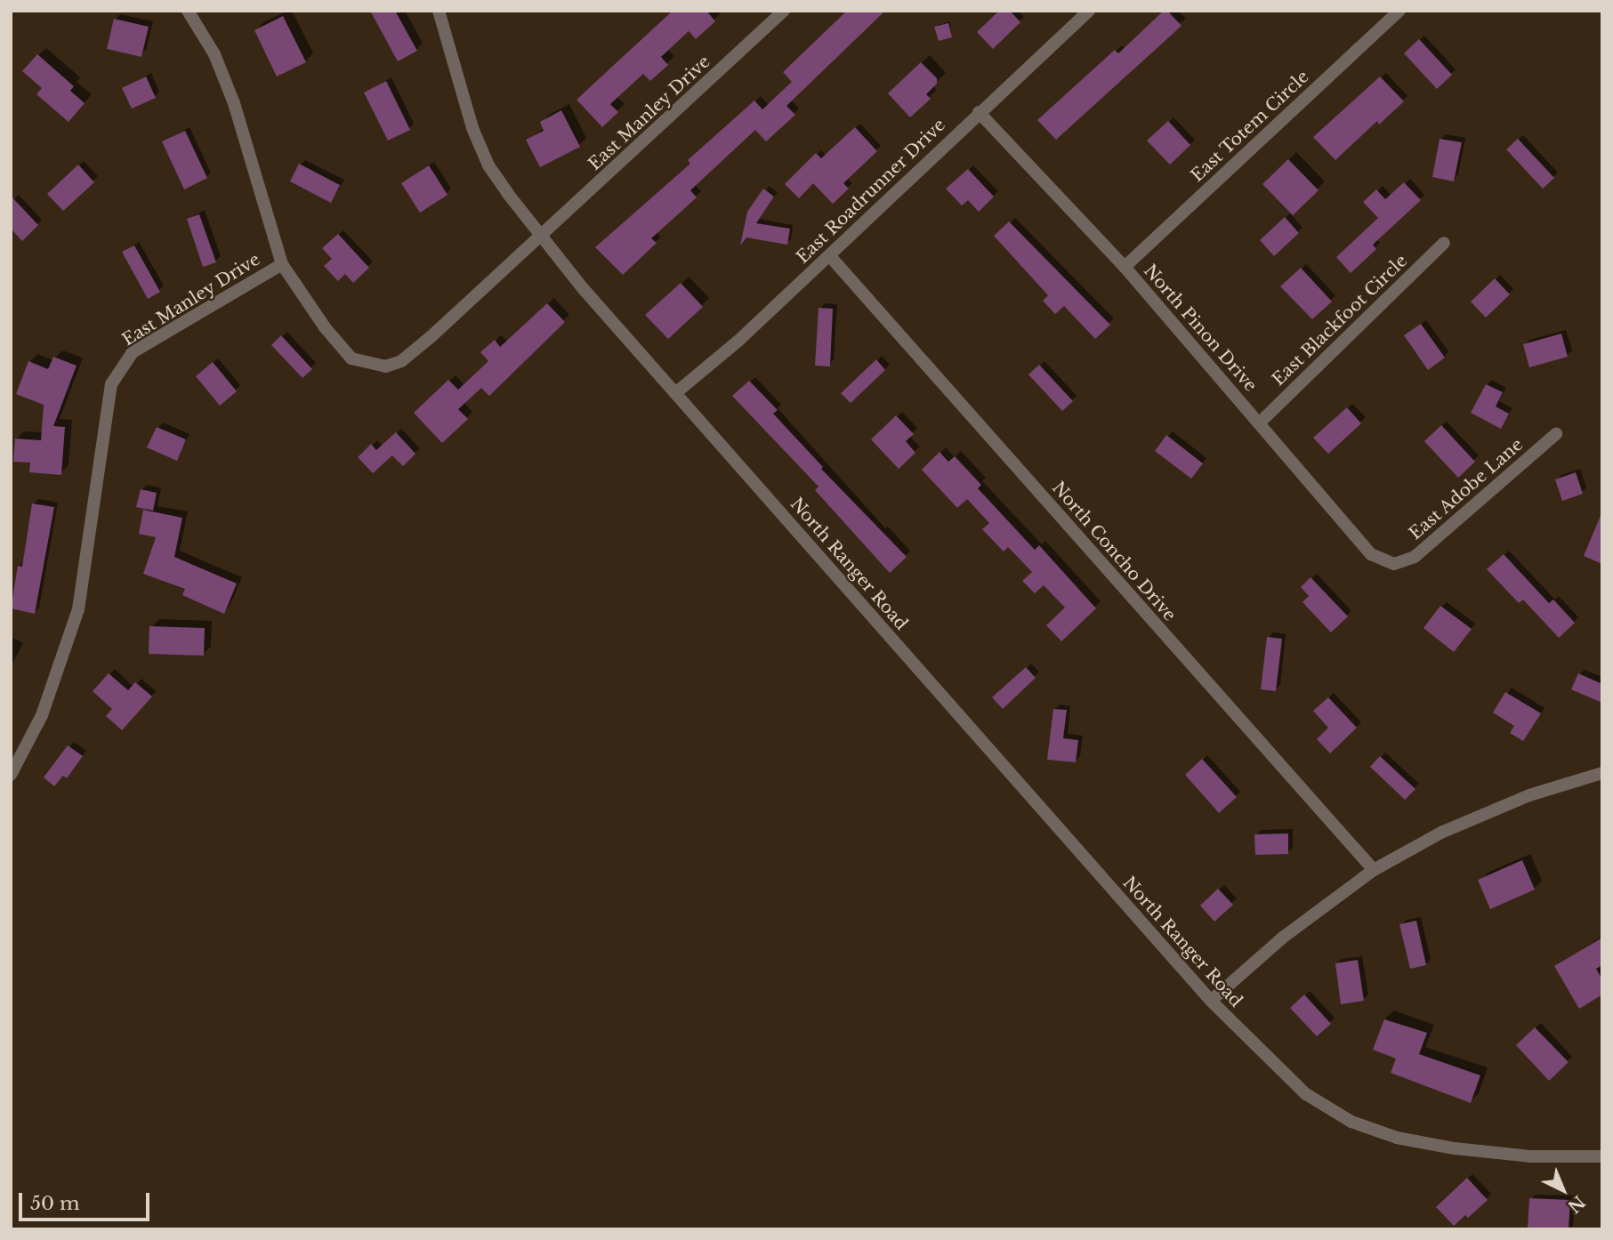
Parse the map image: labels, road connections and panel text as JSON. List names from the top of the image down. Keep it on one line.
{"streets":{"street":["East Manley Drive","East Totem Circle","East Roadrunner Drive","East Blackfoot Circle","North Pinon Drive","East Adobe Lane","North Concho Drive","North Ranger Road"]},"crossings":[["East Manley Drive","North Ranger Road"],["East Totem Circle","North Pinon Drive"],["East Roadrunner Drive","North Pinon Drive"],["East Roadrunner Drive","North Concho Drive"],["East Roadrunner Drive","North Ranger Road"],["East Blackfoot Circle","North Pinon Drive"],["North Pinon Drive","East Adobe Lane"]],"scale_bar":"50 m","north":"bottom right"}
